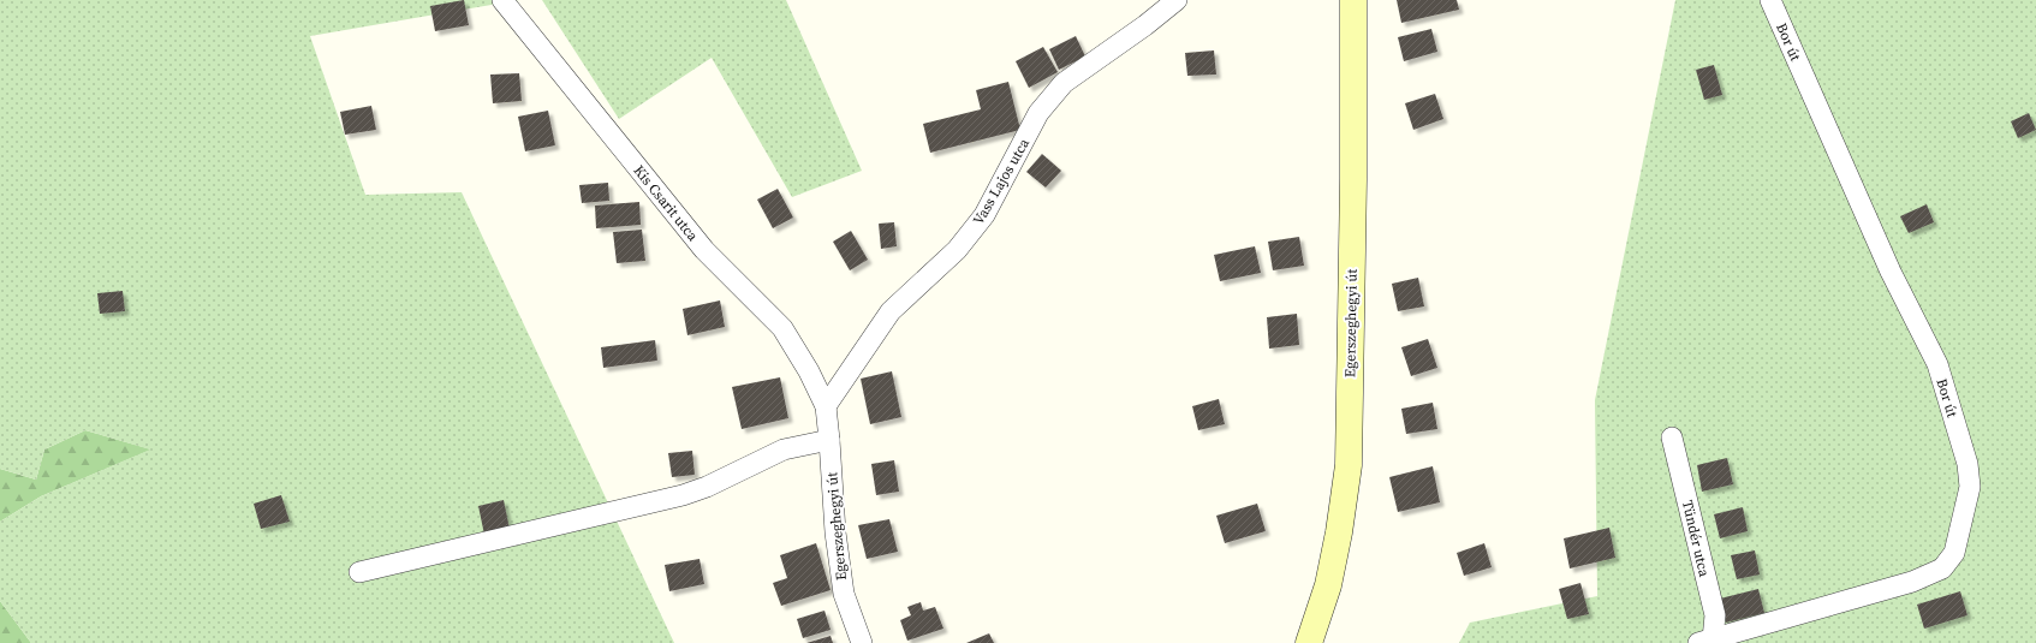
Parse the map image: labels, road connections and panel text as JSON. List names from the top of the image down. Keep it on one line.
{"streets":{"street":["Bor út","Vass Lajos utca","Kis Csarit utca","Egerszeghegyi út","Tündér utca"]},"crossings":[["Bor út","Tündér utca"],["Vass Lajos utca","Kis Csarit utca"],["Vass Lajos utca","Egerszeghegyi út"],["Kis Csarit utca","Egerszeghegyi út"]]}
